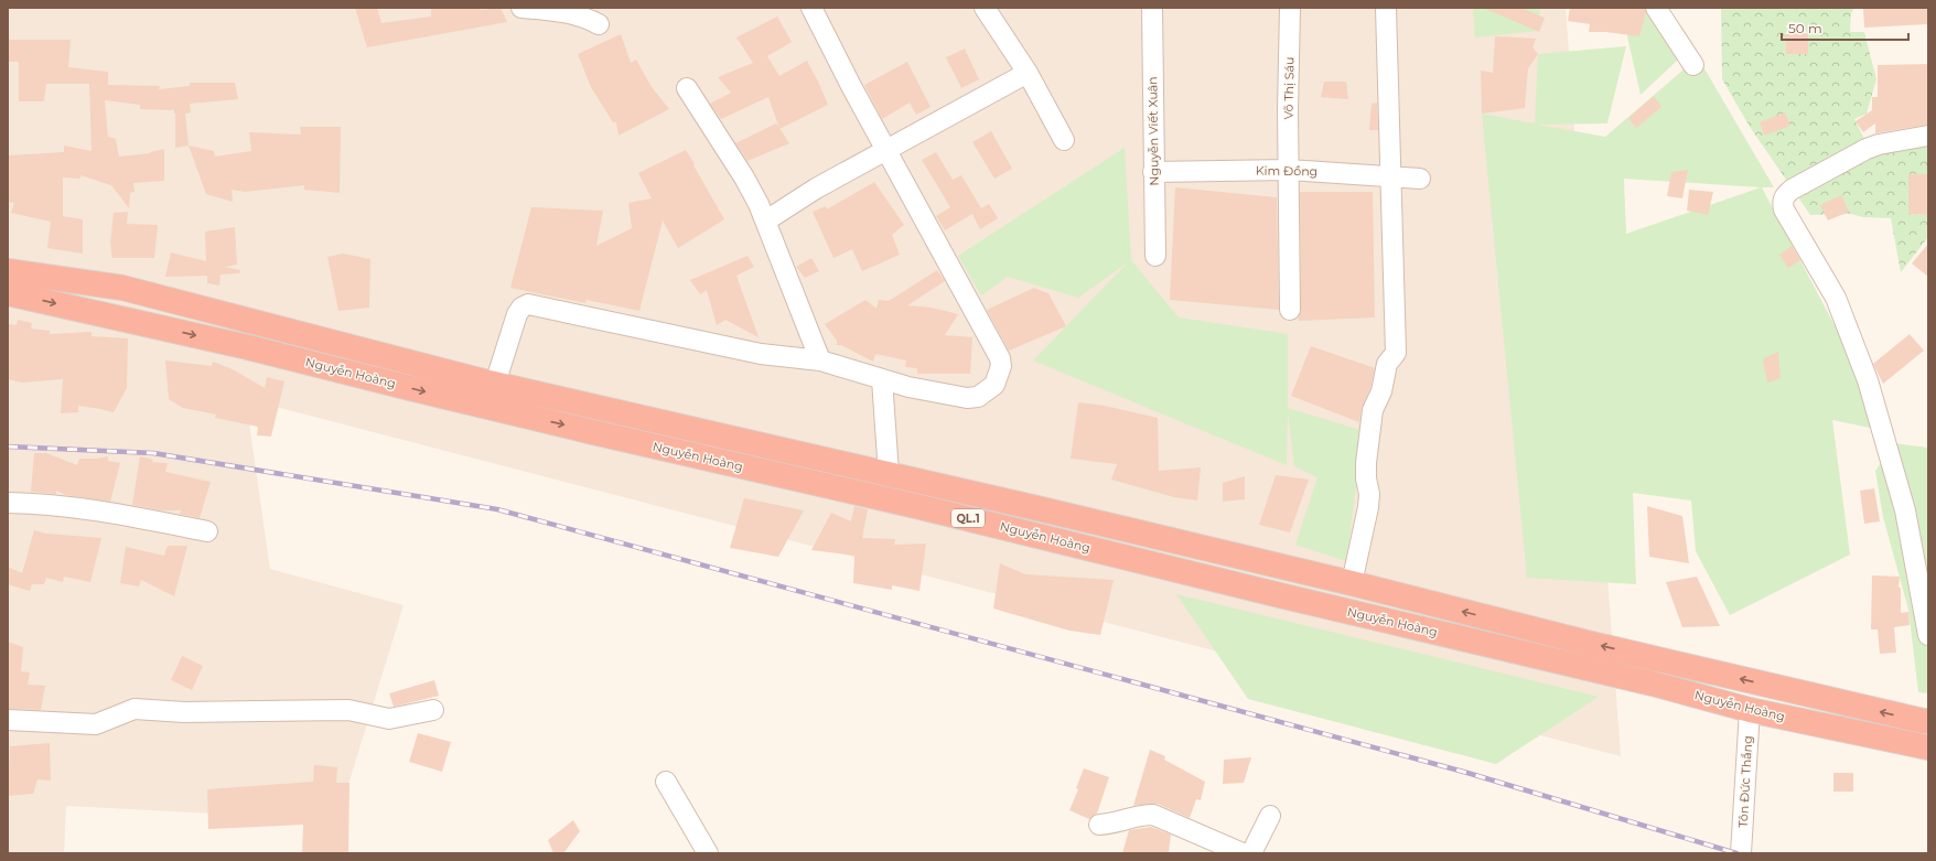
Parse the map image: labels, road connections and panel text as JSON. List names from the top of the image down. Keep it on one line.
{"streets":{"highway":["Nguyễn Hoàng","QL.1"],"street":["Võ Thị Sáu","Nguyễn Viết Xuân","Kim Đồng","Tôn Đức Thắng"]},"crossings":[["Võ Thị Sáu","Kim Đồng"],["Nguyễn Viết Xuân","Kim Đồng"],["Nguyễn Hoàng","Tôn Đức Thắng"]],"scale_bar":"50 m"}
